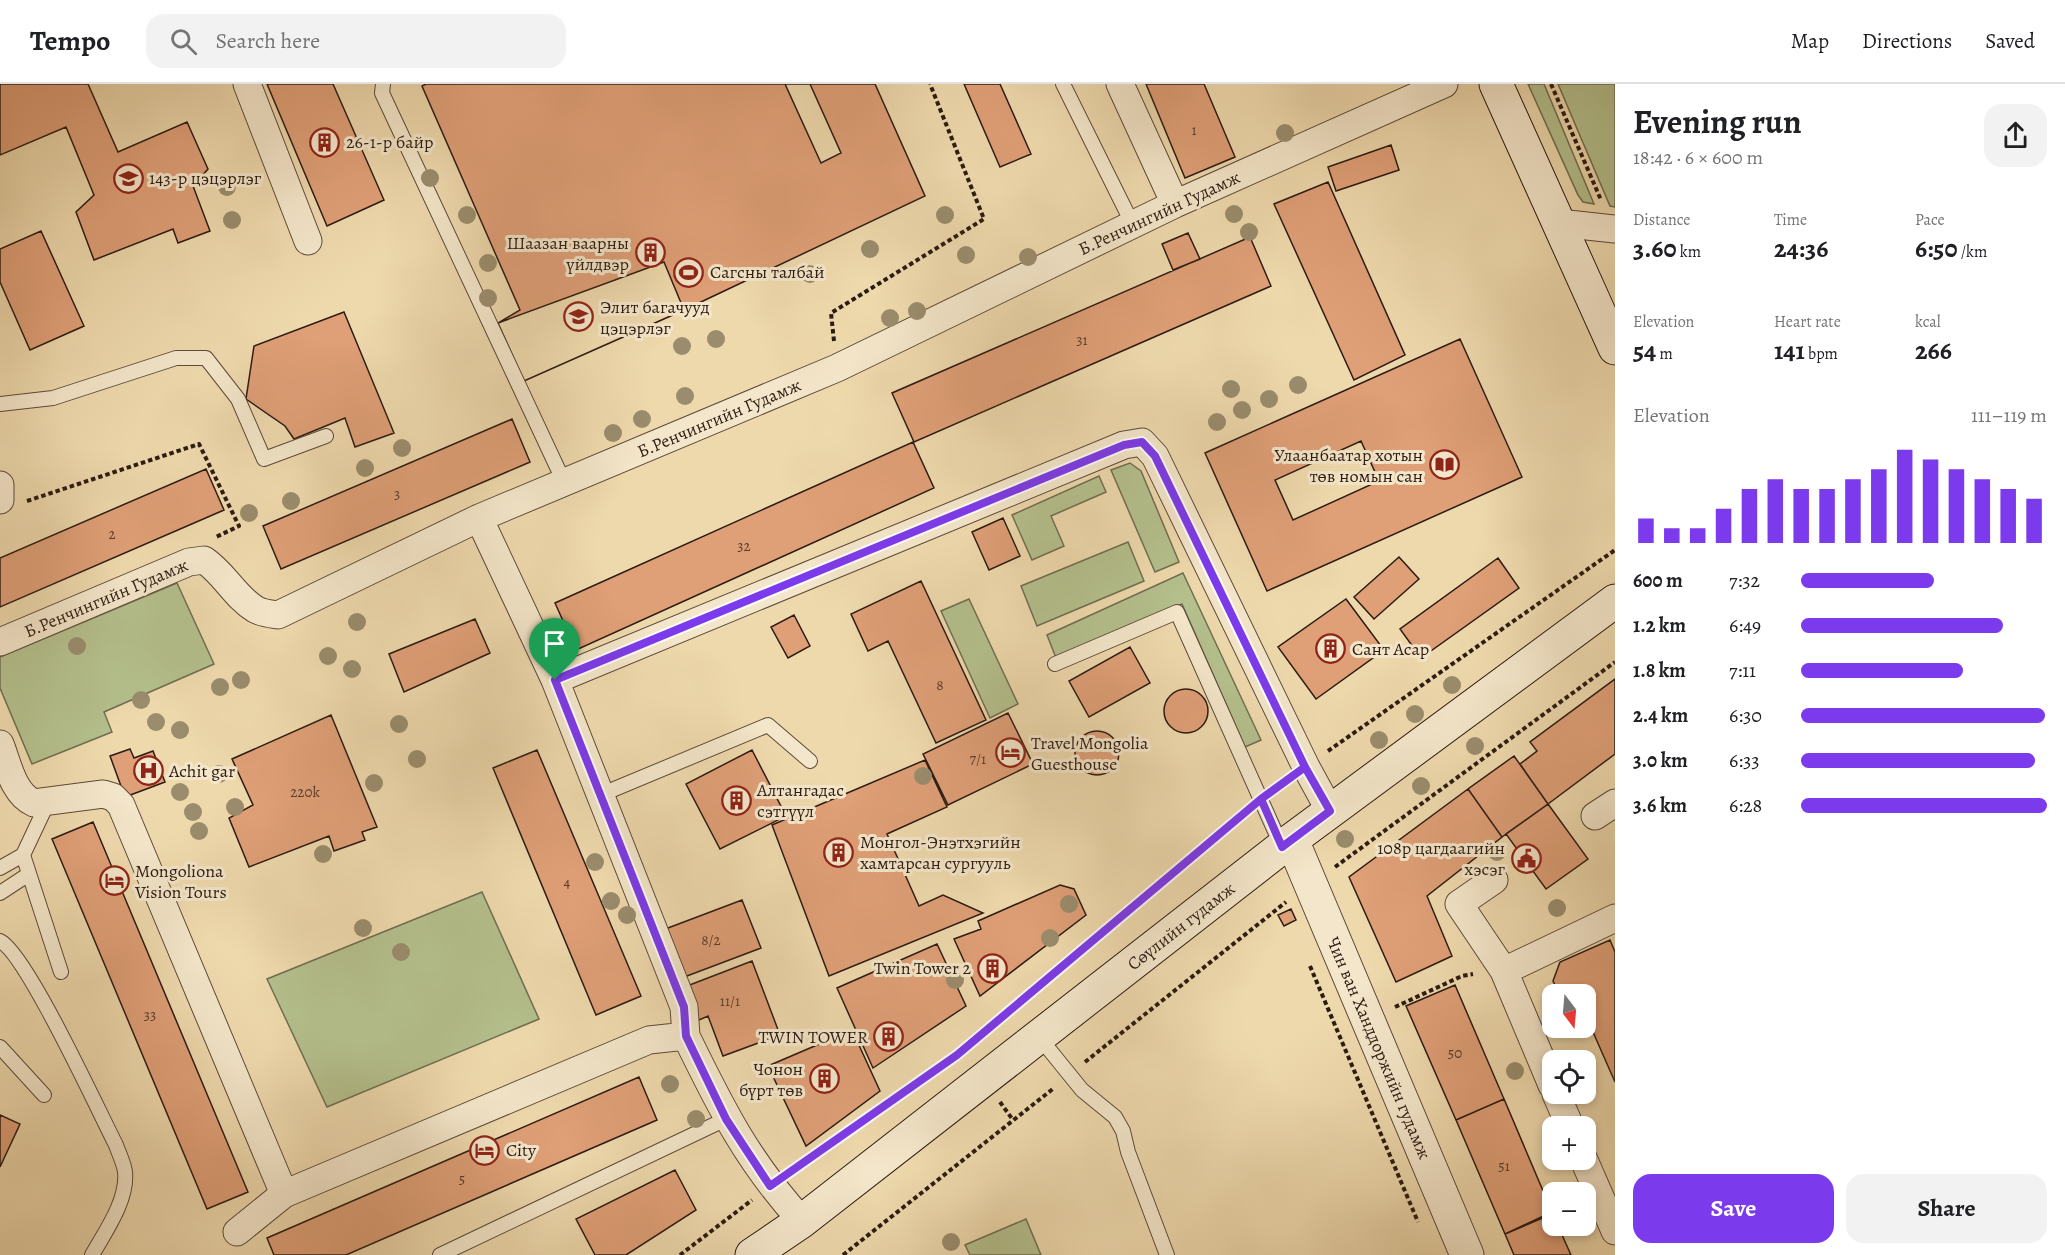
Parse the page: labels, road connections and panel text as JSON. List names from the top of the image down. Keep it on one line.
{"streets":{"main road":["Сөүлийн гудамж","Чин ван Ханддоржийн гудамж"],"street":["Б.Ренчингийн Гудамж"]},"crossings":[["Сөүлийн гудамж","Чин ван Ханддоржийн гудамж"]],"places":{"building":["26-1-р байр","Шаазан ваарны үйлдвэр","Сант Асар","Алтангадас сэтгүүл","Монгол-Энэтхэгийн хамтарсан сургууль","Twin Tower 2","TWIN TOWER","Чонон бүрт төв"],"school or university":["143-р цэцэрлэг","Элит багачууд цэцэрлэг"],"sports":["Сагсны талбай"],"library":["Улаанбаатар хотын төв номын сан"],"hotel":["Travel Mongolia Guesthouse","Mongoliona Vision Tours","City"],"hospital":["Achit gar"],"public building":["108р цагдаагийн хэсэг"]},"house_numbers":["1","31","3","2","32","8","7/1","220k","4","8/2","11/1","33","50","51","5"],"north":"bottom","page":{"header":"Tempo","search":"Search here","nav":["Map","Directions","Saved"],"heading":["Evening run","18:42 · 6 × 600 m"],"stats":[["Distance","3.60 km"],["Time","24:36"],["Pace","6:50 /km"],["Elevation","54 m"],["Heart rate","141 bpm"],["kcal","266"]],"chart":["Elevation","111–119 m"],"list":[{"name":"600 m","note":"7:32"},{"name":"1.2 km","note":"6:49"},{"name":"1.8 km","note":"7:11"},{"name":"2.4 km","note":"6:30"},{"name":"3.0 km","note":"6:33"},{"name":"3.6 km","note":"6:28"}],"map_buttons":["+","−"],"buttons":["Save","Share"]}}
